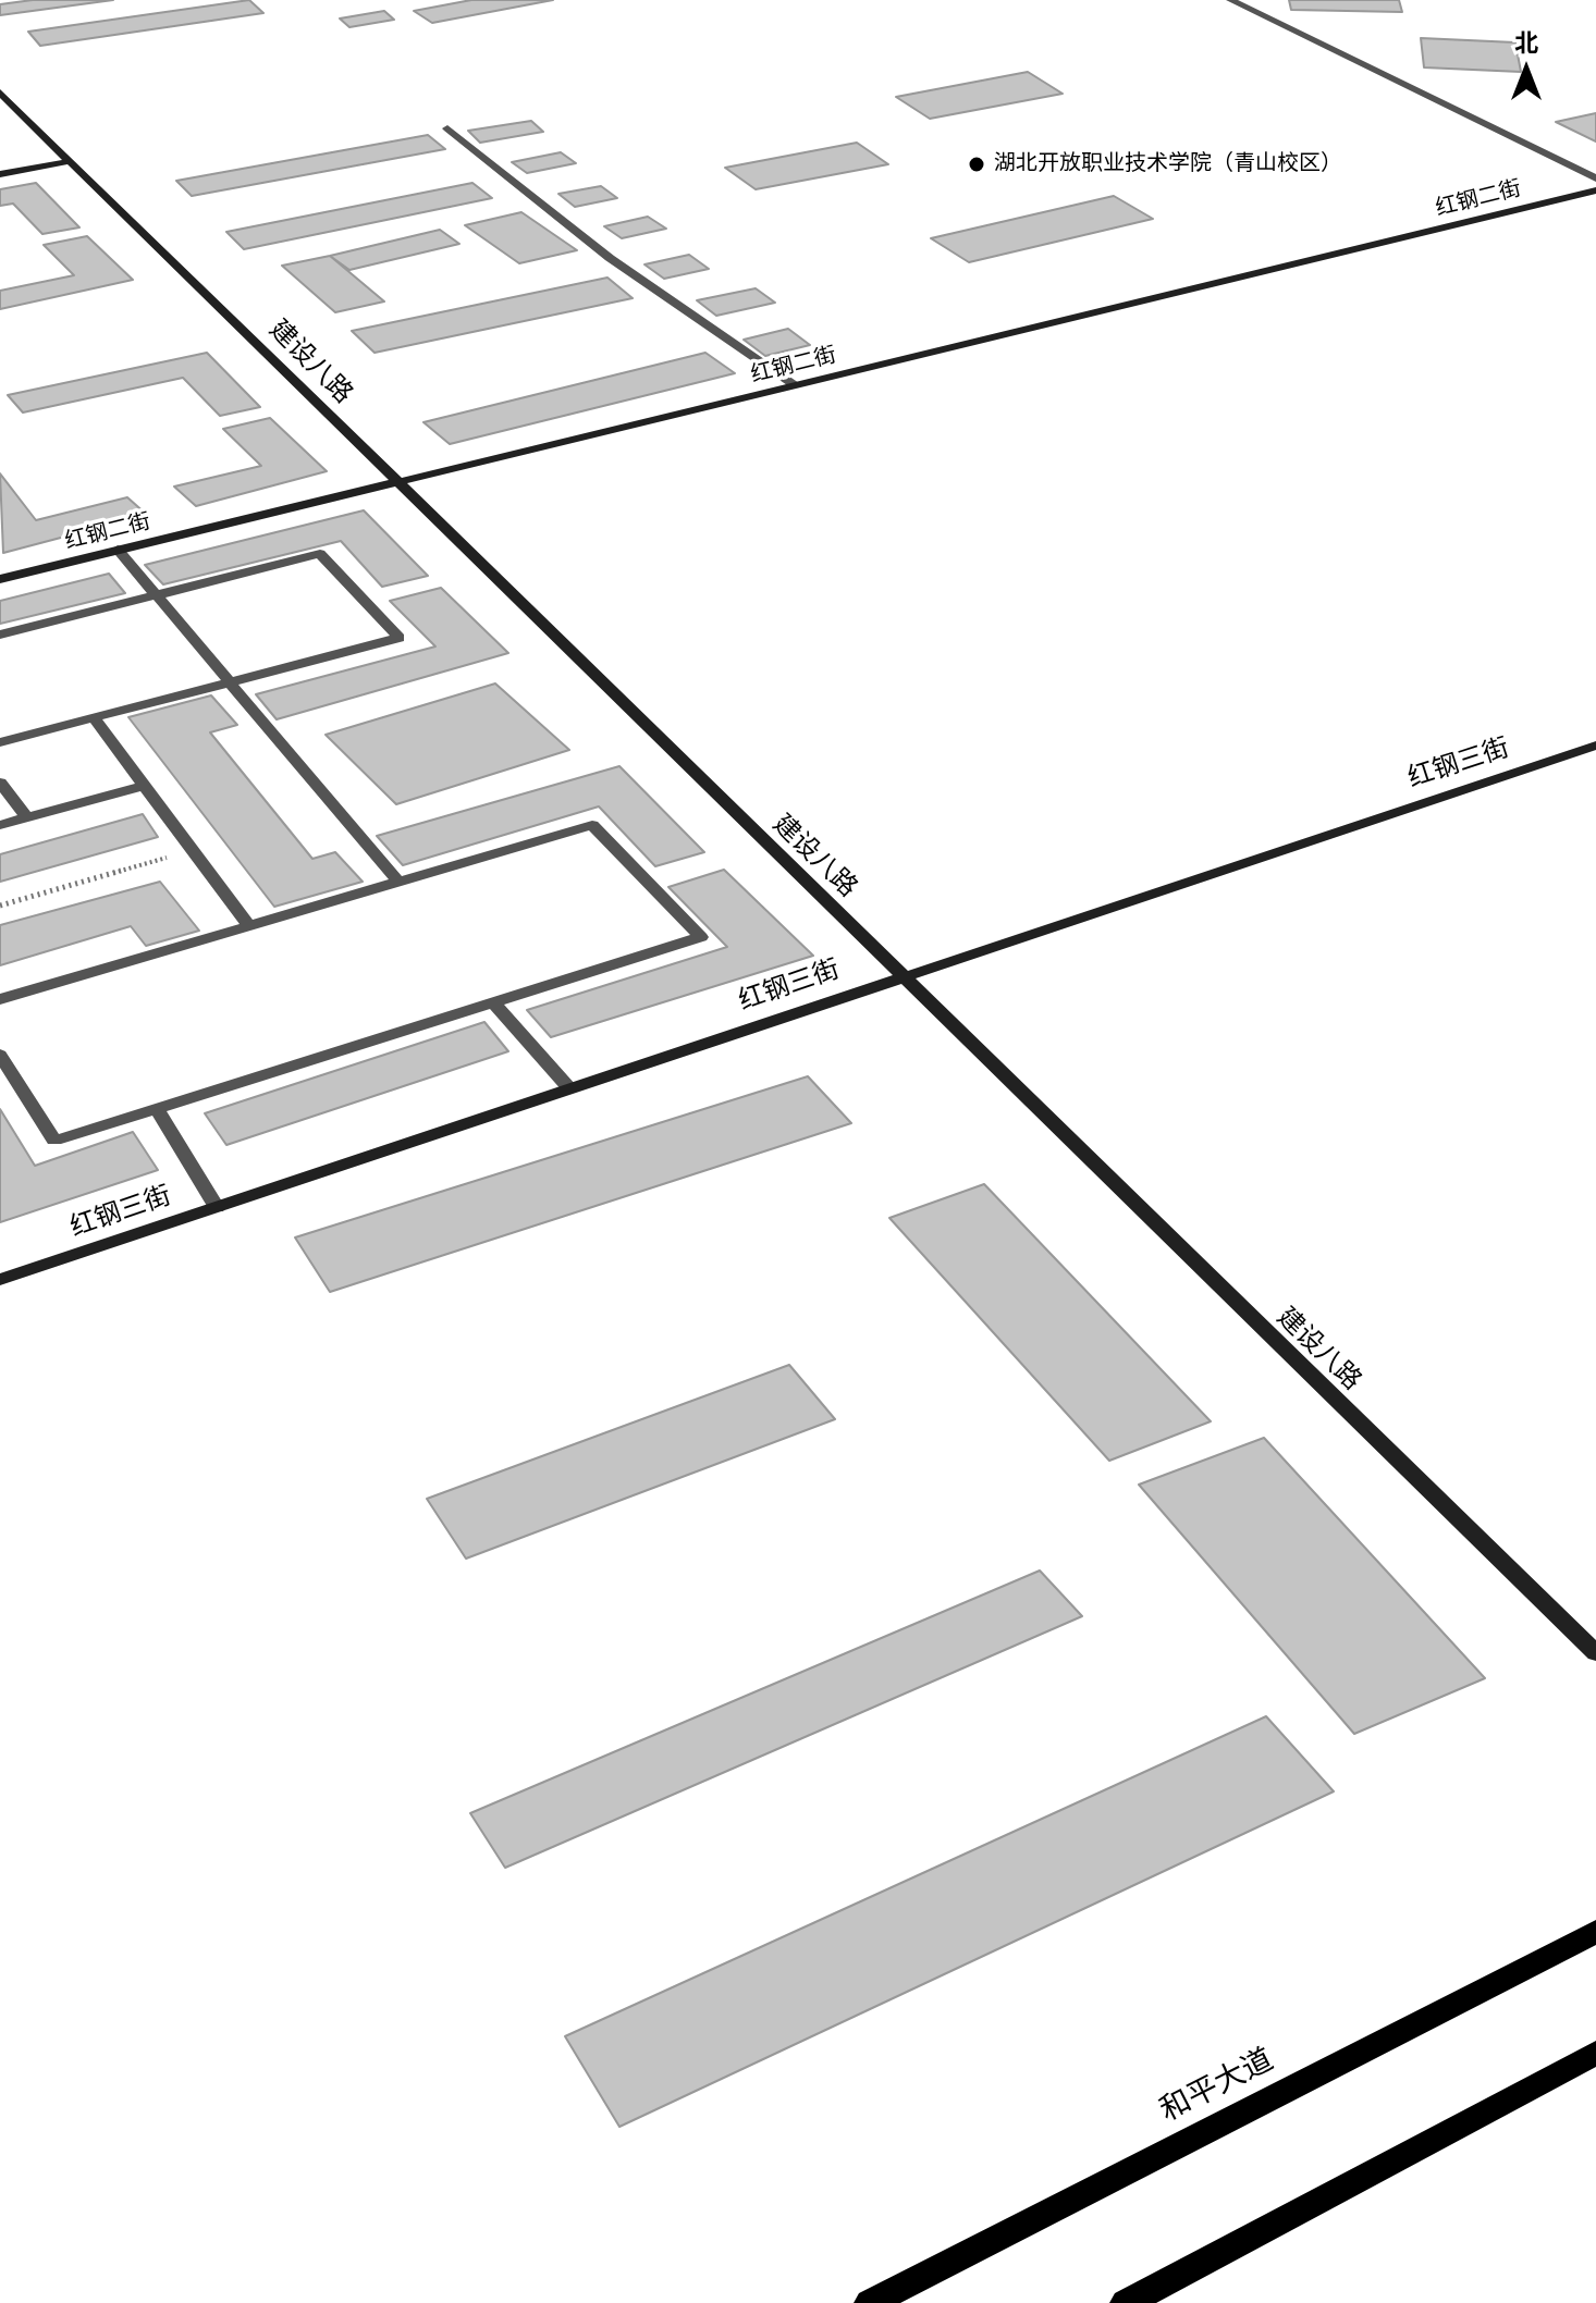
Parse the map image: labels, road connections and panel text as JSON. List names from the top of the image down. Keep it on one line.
{"streets":{"main road":["和平大道"],"street":["红钢二街","建设八路","红钢三街"]},"crossings":[["红钢二街","建设八路"],["建设八路","红钢三街"]],"places":["湖北开放职业技术学院（青山校区）"],"north":"top"}
